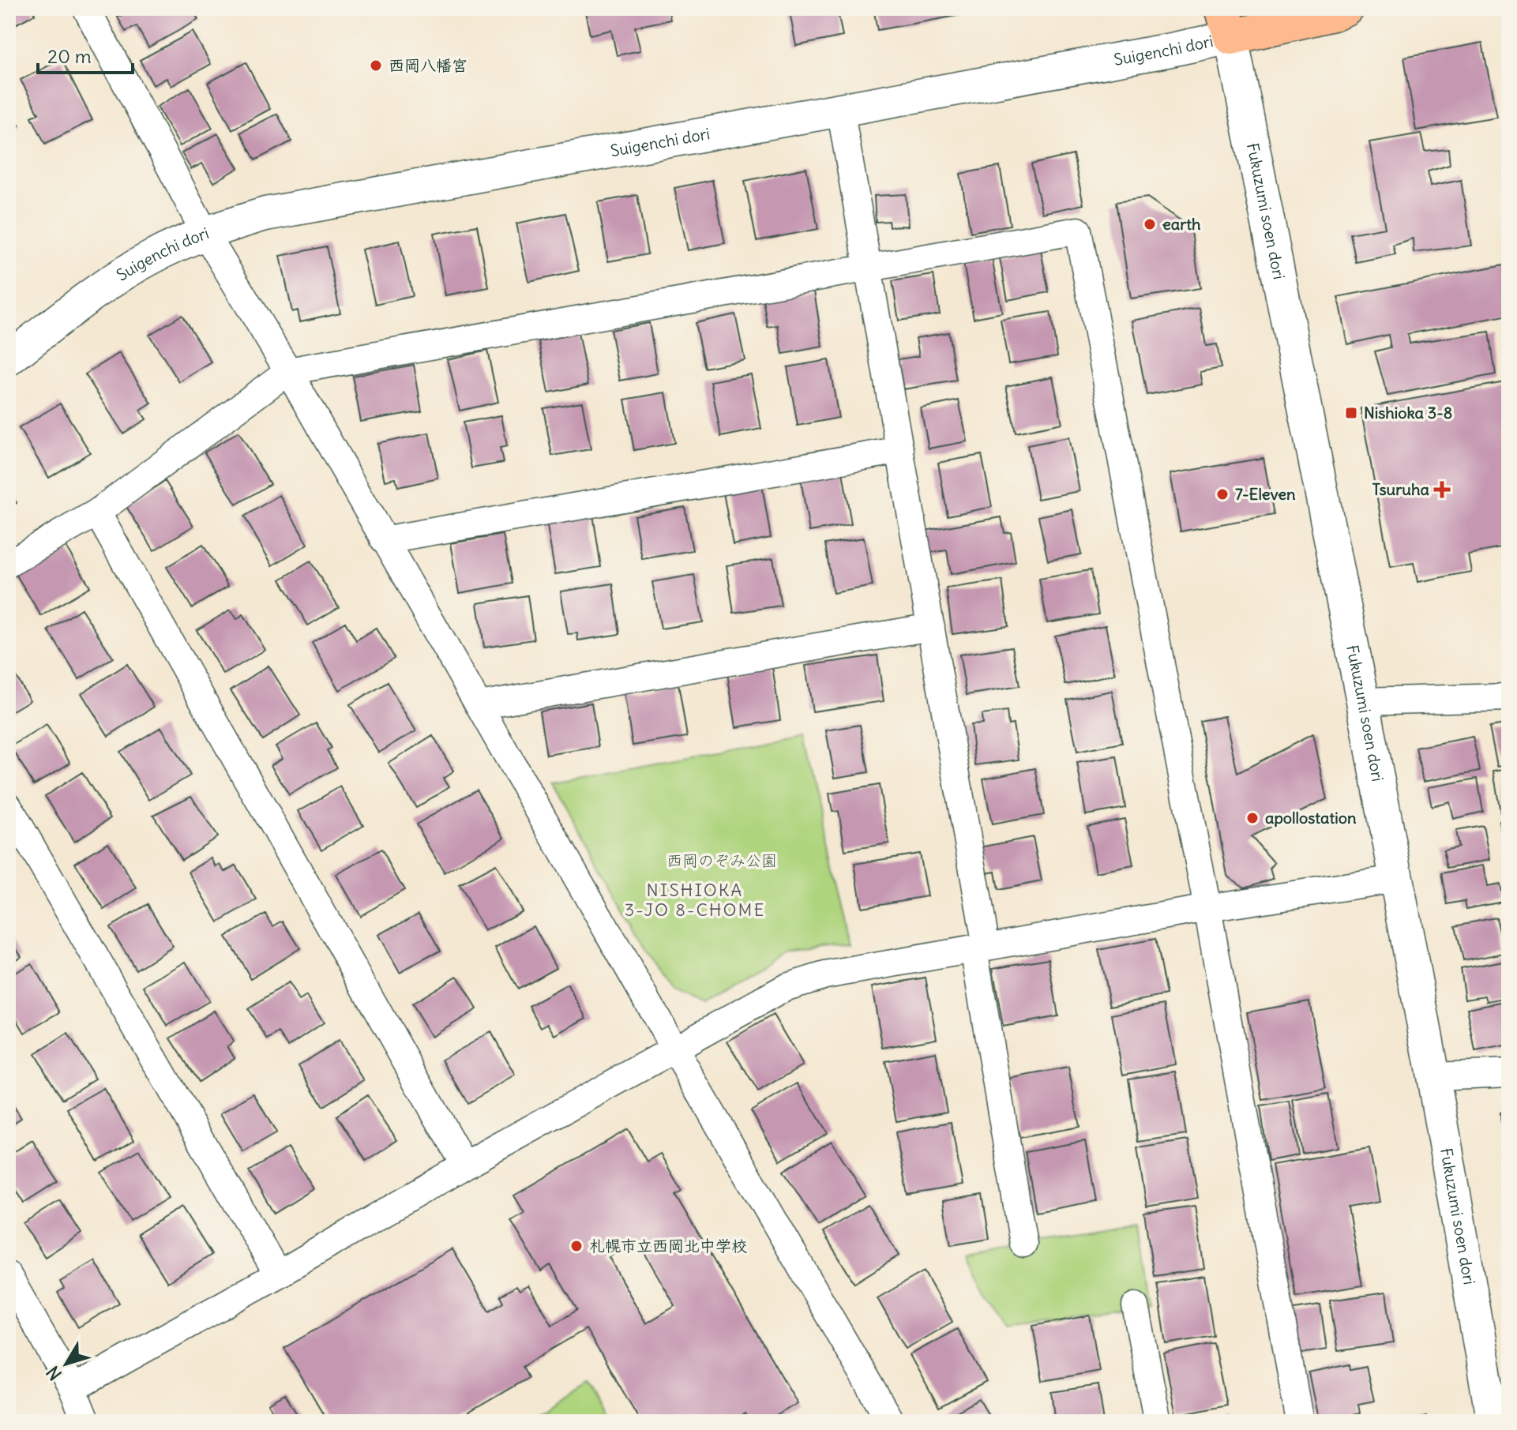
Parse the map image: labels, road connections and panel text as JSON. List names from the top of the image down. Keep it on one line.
{"streets":{"main road":["Suigenchi dori"],"street":["Fukuzumi soen dori"]},"crossings":[["Suigenchi dori","Fukuzumi soen dori"]],"districts":["NISHIOKA 3-JO 8-CHOME"],"parks":["西岡のぞみ公園"],"places":{"other":["西岡八幡宮","earth","7-Eleven","apollostation","札幌市立西岡北中学校"],"transit":["Nishioka 3-8"],"health":["Tsuruha"]},"scale_bar":"20 m","north":"bottom left"}
